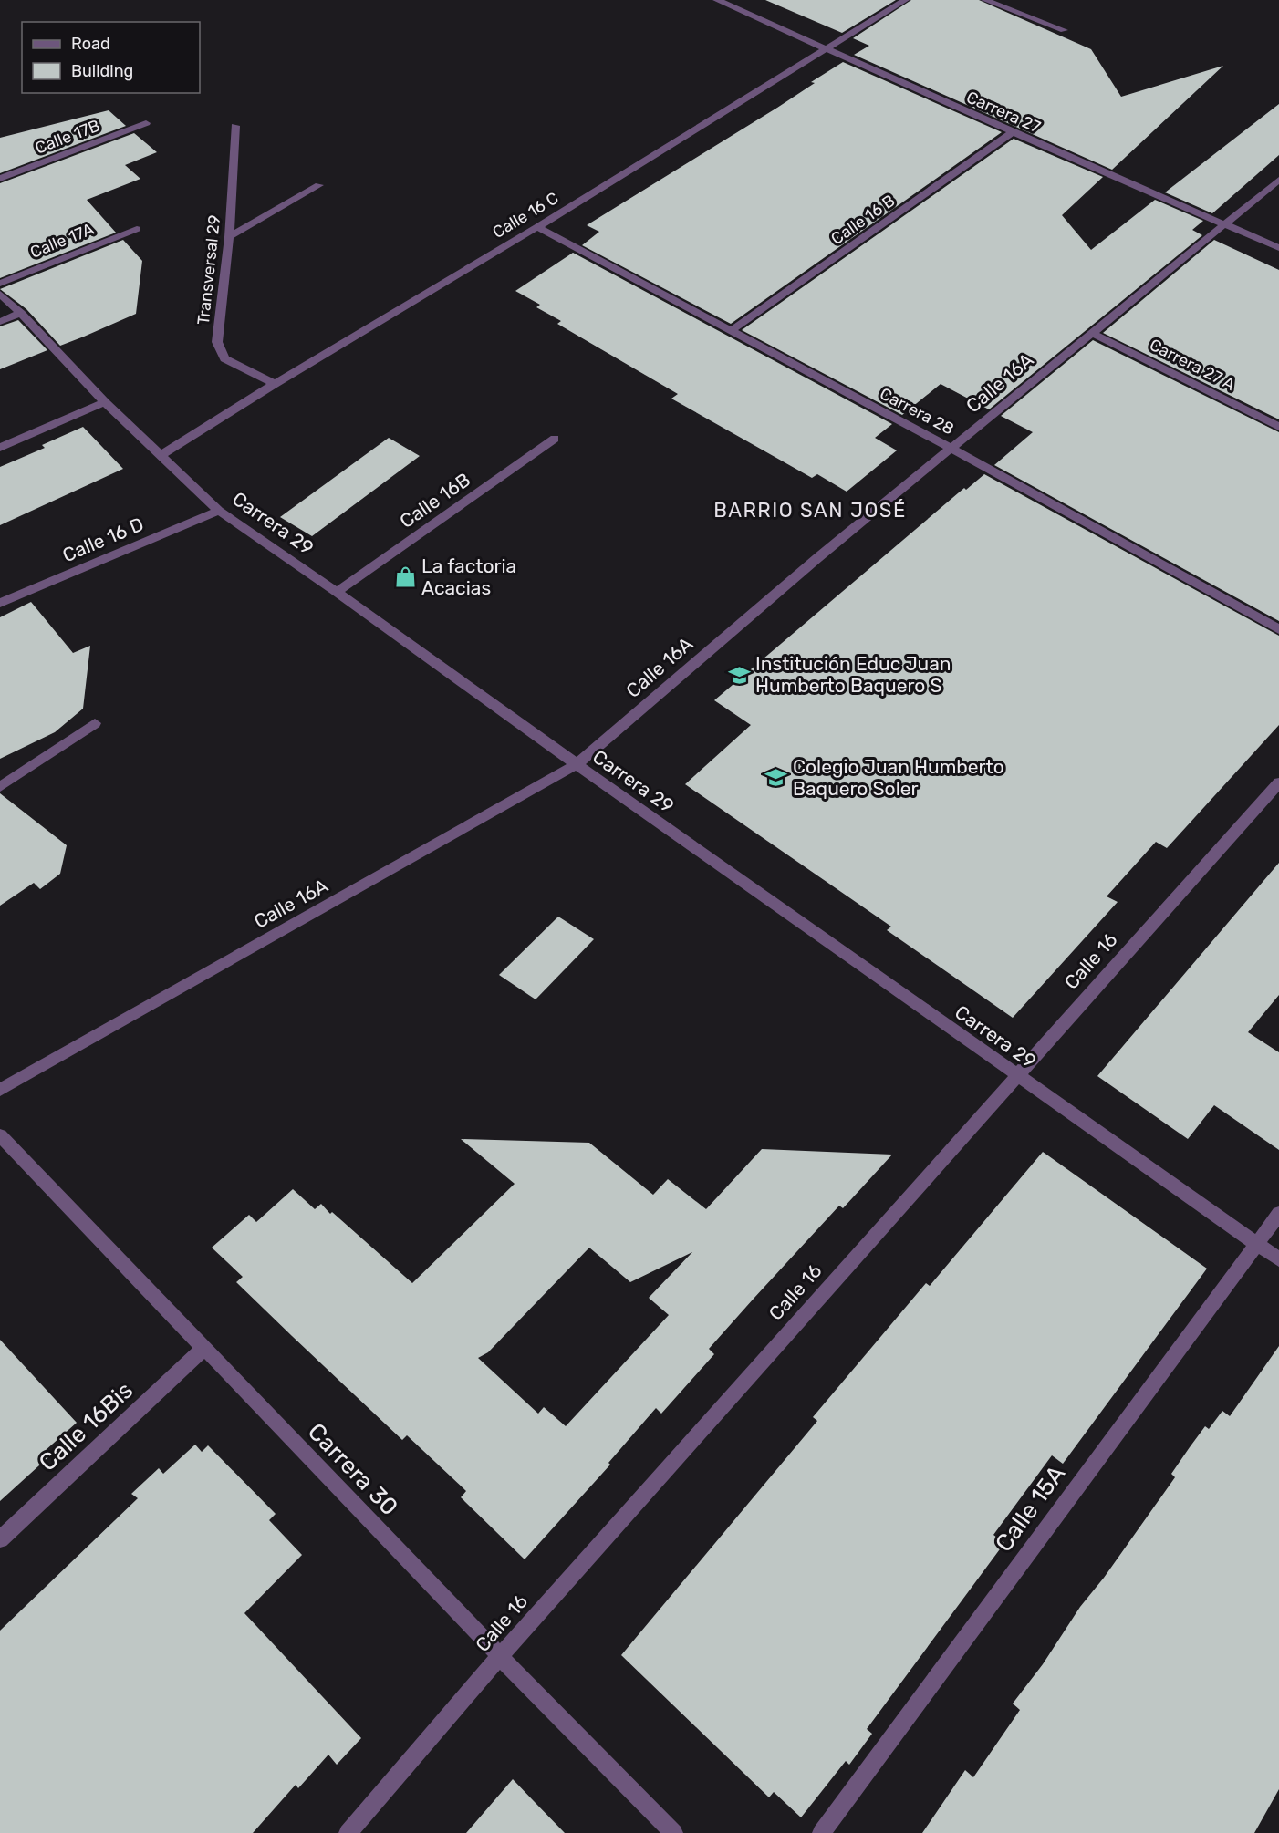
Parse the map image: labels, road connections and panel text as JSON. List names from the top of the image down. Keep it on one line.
{"streets":{"street":["Carrera 27","Calle 17B","Calle 16 C","Calle 16 B","Calle 17A","Transversal 29","Carrera 27 A","Calle 16A","Carrera 28","Calle 16B","Carrera 29","Calle 16 D","Calle 16","Calle 16Bis","Carrera 30","Calle 15A"]},"crossings":[["Carrera 27","Calle 16 C"],["Carrera 27","Calle 16 B"],["Carrera 27","Calle 16A"],["Calle 16 C","Transversal 29"],["Calle 16 C","Carrera 28"],["Calle 16 C","Carrera 29"],["Calle 16 B","Carrera 28"],["Carrera 27 A","Calle 16A"],["Calle 16A","Carrera 28"],["Calle 16A","Carrera 29"],["Calle 16B","Carrera 29"],["Carrera 29","Calle 16 D"],["Carrera 29","Calle 16"],["Carrera 29","Calle 15A"],["Calle 16","Carrera 30"],["Calle 16Bis","Carrera 30"]],"districts":["BARRIO SAN JOSÉ"],"places":{"shop":["La factoria Acacias"],"school or university":["Institución Educ Juan Humberto Baquero S","Colegio Juan Humberto Baquero Soler"]},"legend":["Road","Building"]}
